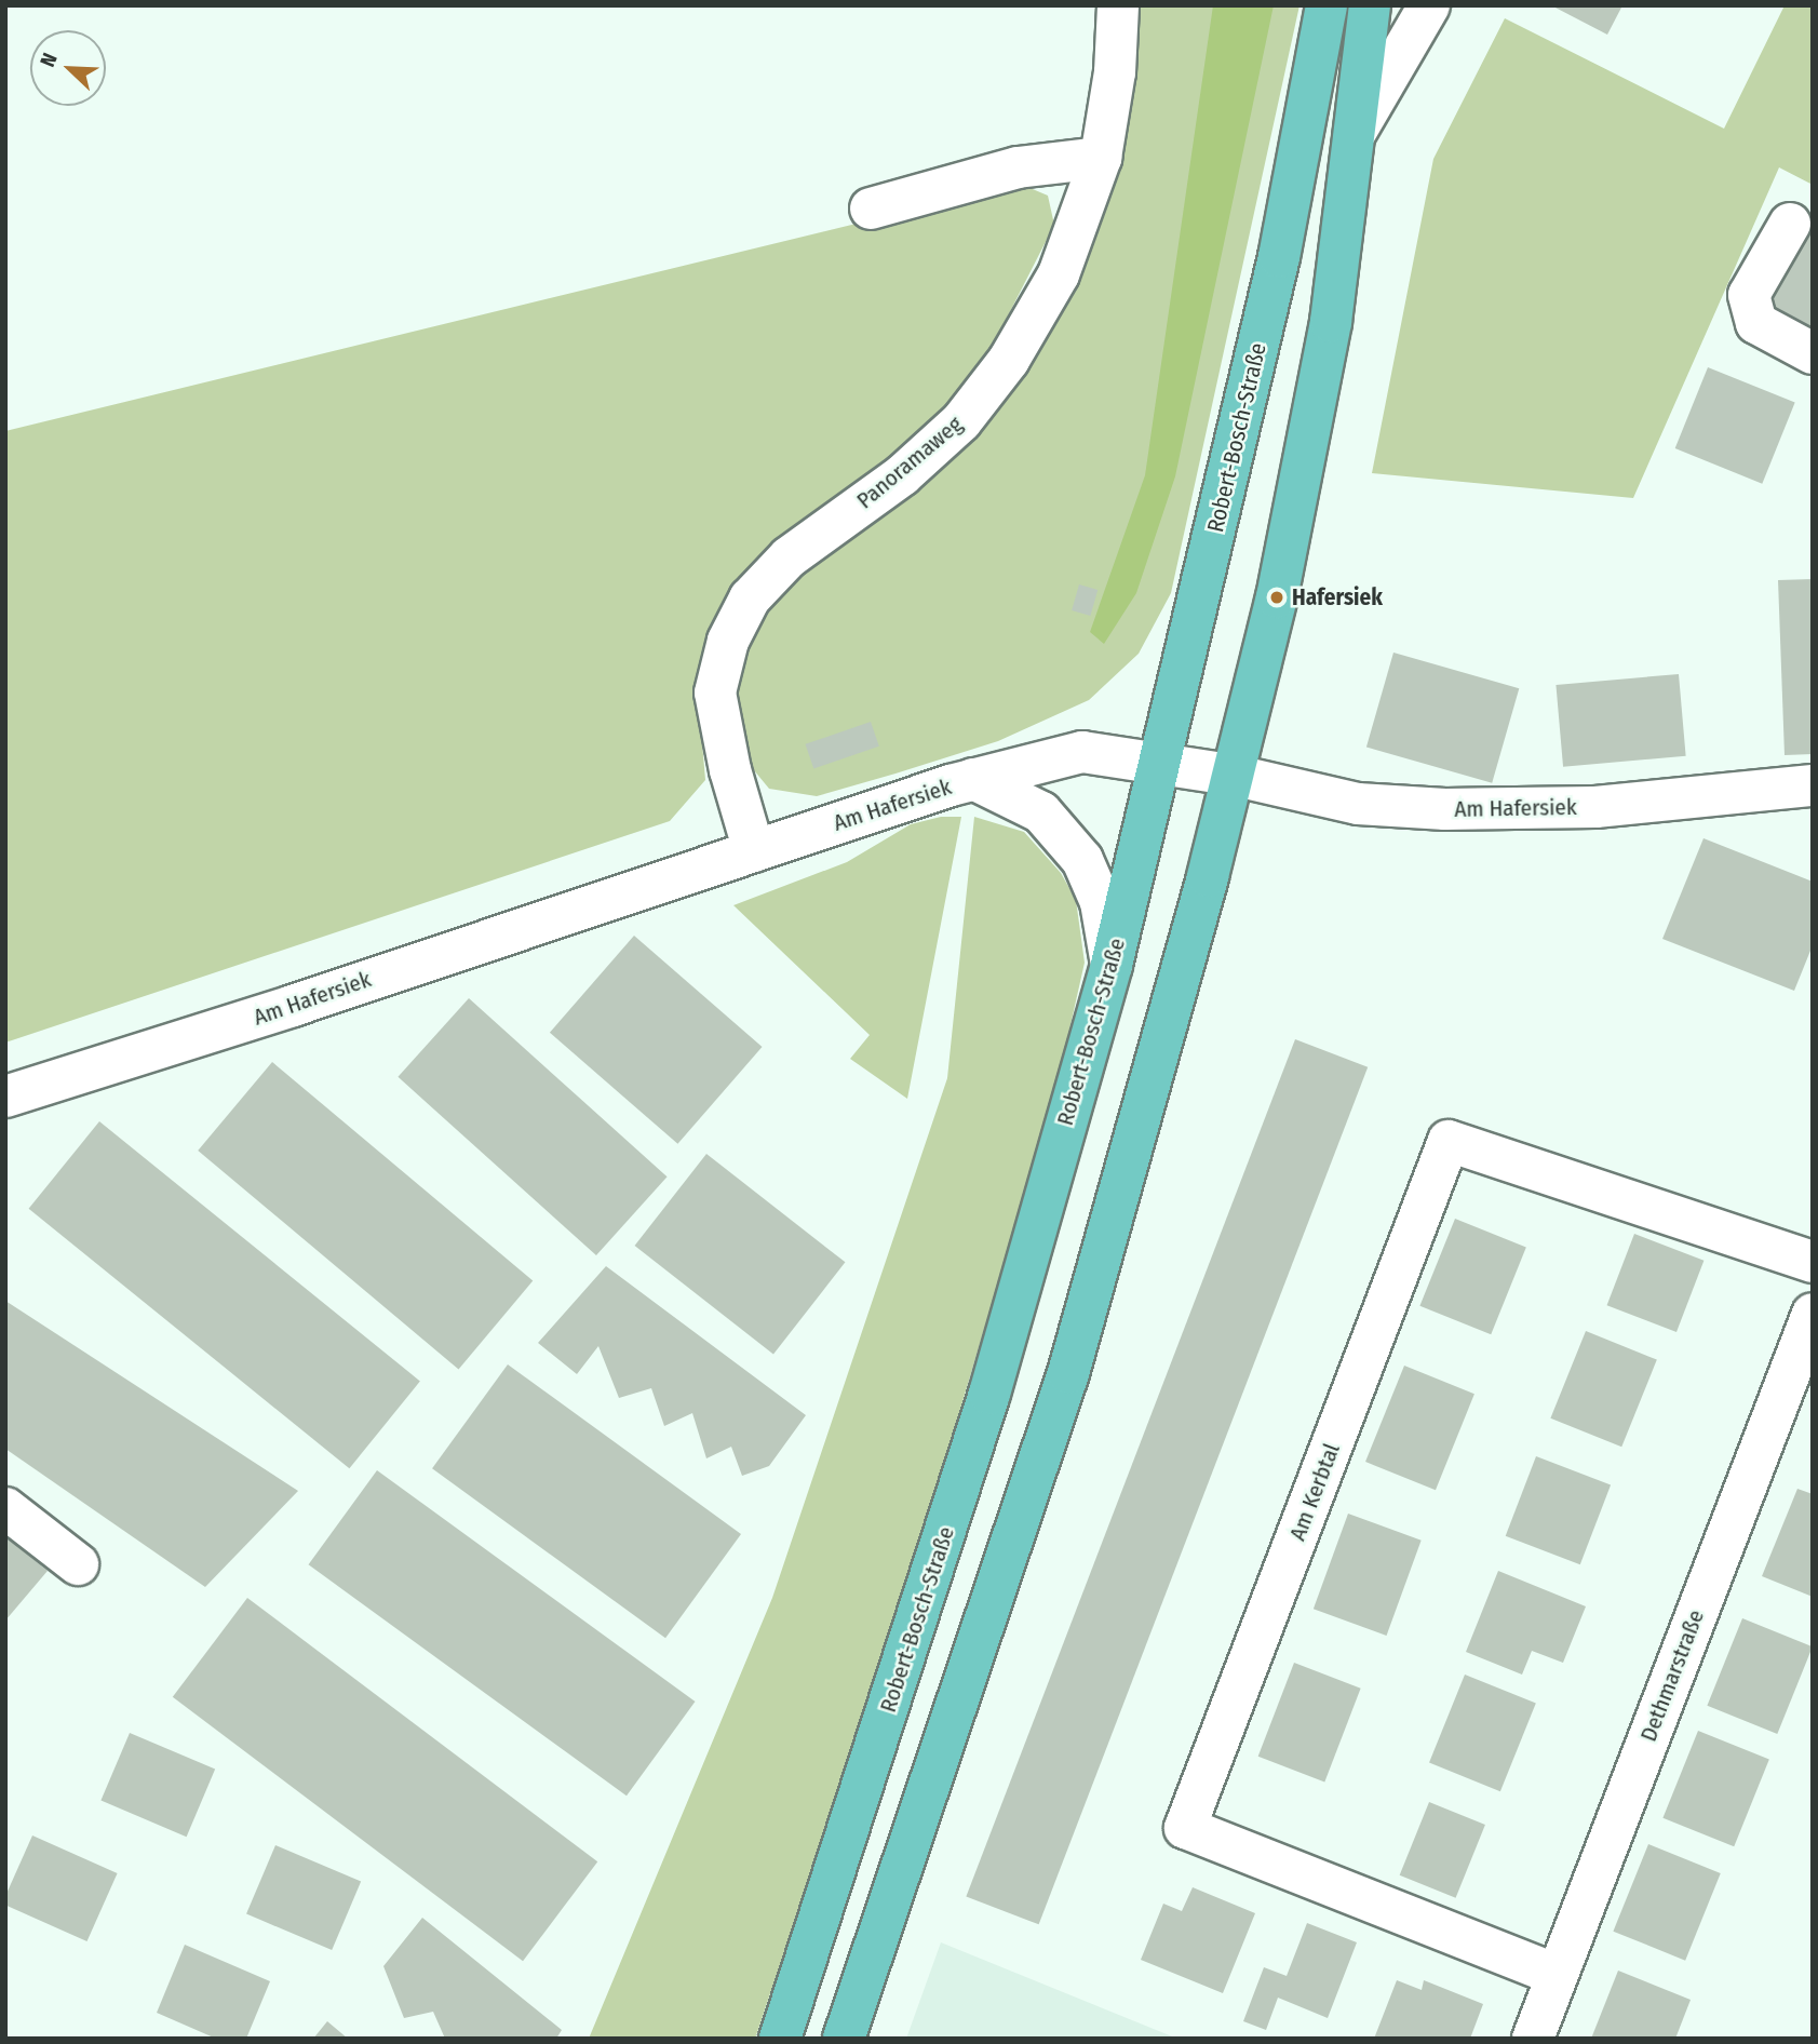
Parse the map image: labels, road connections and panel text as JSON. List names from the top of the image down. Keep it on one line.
{"streets":{"main road":["Robert-Bosch-Straße"],"street":["Panoramaweg","Am Hafersiek","Am Kerbtal","Dethmarstraße"]},"crossings":[["Robert-Bosch-Straße","Am Hafersiek"],["Panoramaweg","Am Hafersiek"],["Am Kerbtal","Dethmarstraße"]],"places":["Hafersiek"],"north":"top left"}
